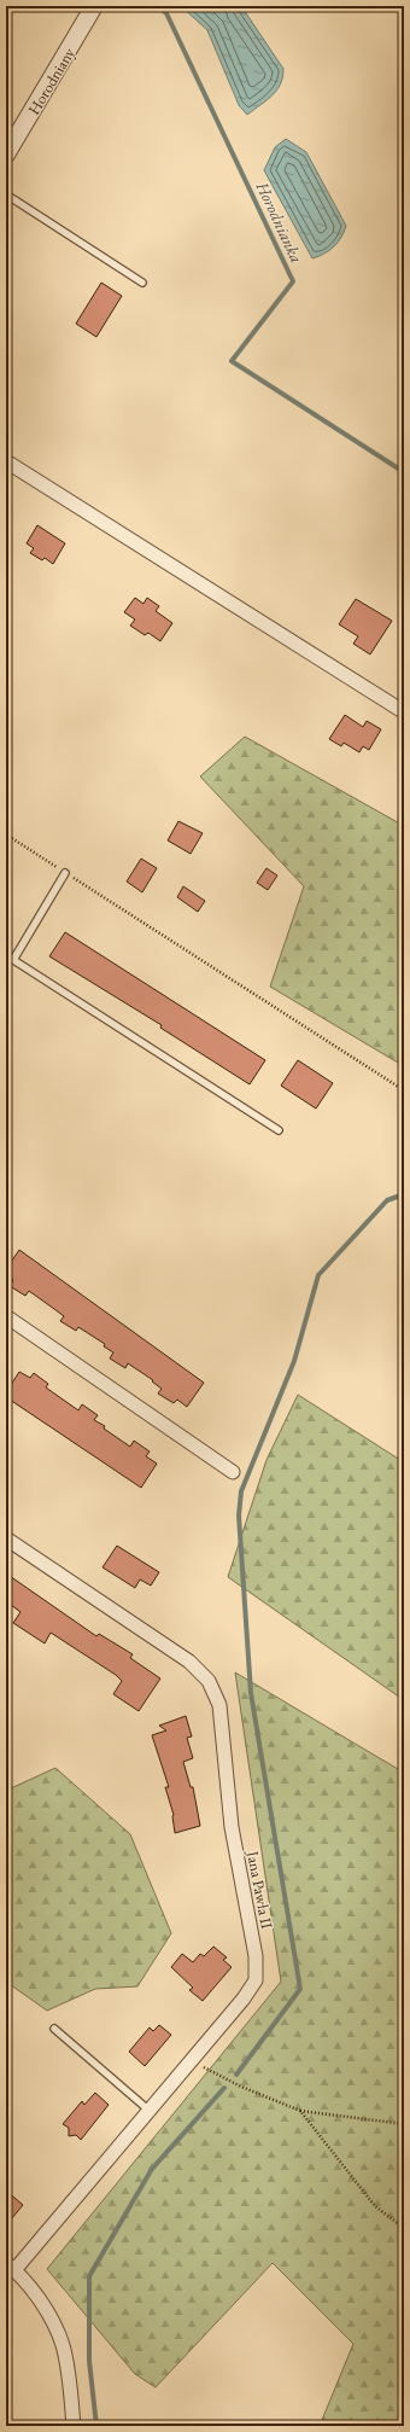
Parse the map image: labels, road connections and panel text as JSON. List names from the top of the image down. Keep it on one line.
{"streets":{"street":["Horodniany","Jana Pawła II"]},"water":["Horodnianka"]}
